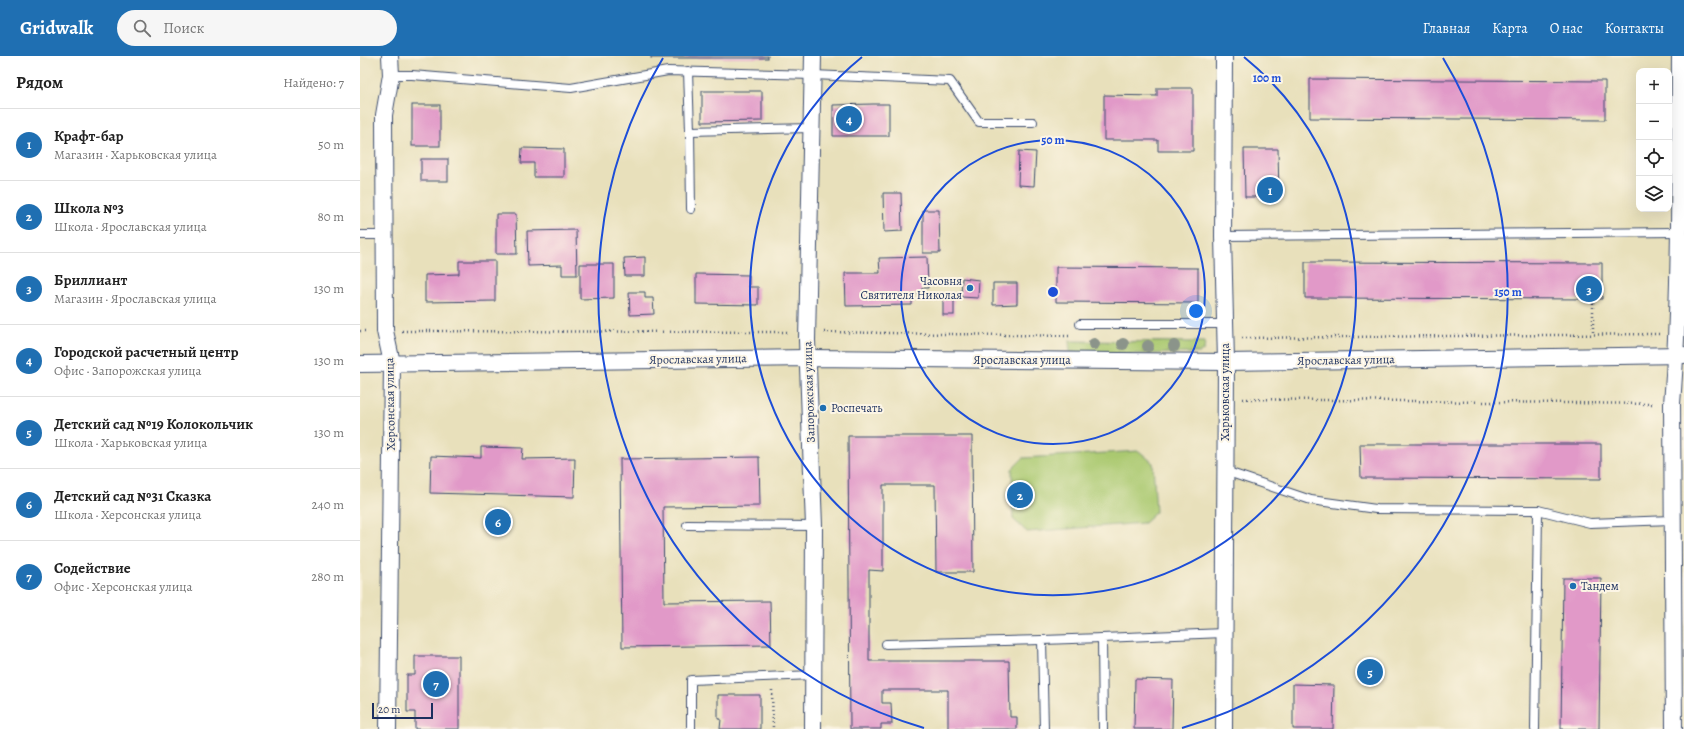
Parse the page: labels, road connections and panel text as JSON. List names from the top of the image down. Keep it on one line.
{"streets":{"street":["Ярославская улица","Запорожская улица","Харьковская улица","Херсонская улица"]},"crossings":[["Ярославская улица","Запорожская улица"],["Ярославская улица","Харьковская улица"],["Ярославская улица","Херсонская улица"]],"places":["Часовня Святителя Николая","Роспечать","Тандем"],"scale_bar":"20 m","page":{"header":"Gridwalk","search":"Поиск","nav":["Главная","Карта","О нас","Контакты"],"heading":["Рядом","Найдено: 7"],"map_buttons":["+","−"],"pins":["4","1","3","2","6","5","7"],"list":[{"mark":"1","name":"Крафт-бар","note":"Магазин · Харьковская улица","value":"50 m"},{"mark":"2","name":"Школа №3","note":"Школа · Ярославская улица","value":"80 m"},{"mark":"3","name":"Бриллиант","note":"Магазин · Ярославская улица","value":"130 m"},{"mark":"4","name":"Городской расчетный центр","note":"Офис · Запорожская улица","value":"130 m"},{"mark":"5","name":"Детский сад №19 Колокольчик","note":"Школа · Харьковская улица","value":"130 m"},{"mark":"6","name":"Детский сад №31 Сказка","note":"Школа · Херсонская улица","value":"240 m"},{"mark":"7","name":"Содействие","note":"Офис · Херсонская улица","value":"280 m"}],"scale":"20 m"},"rings":["100 m","50 m","150 m"]}
